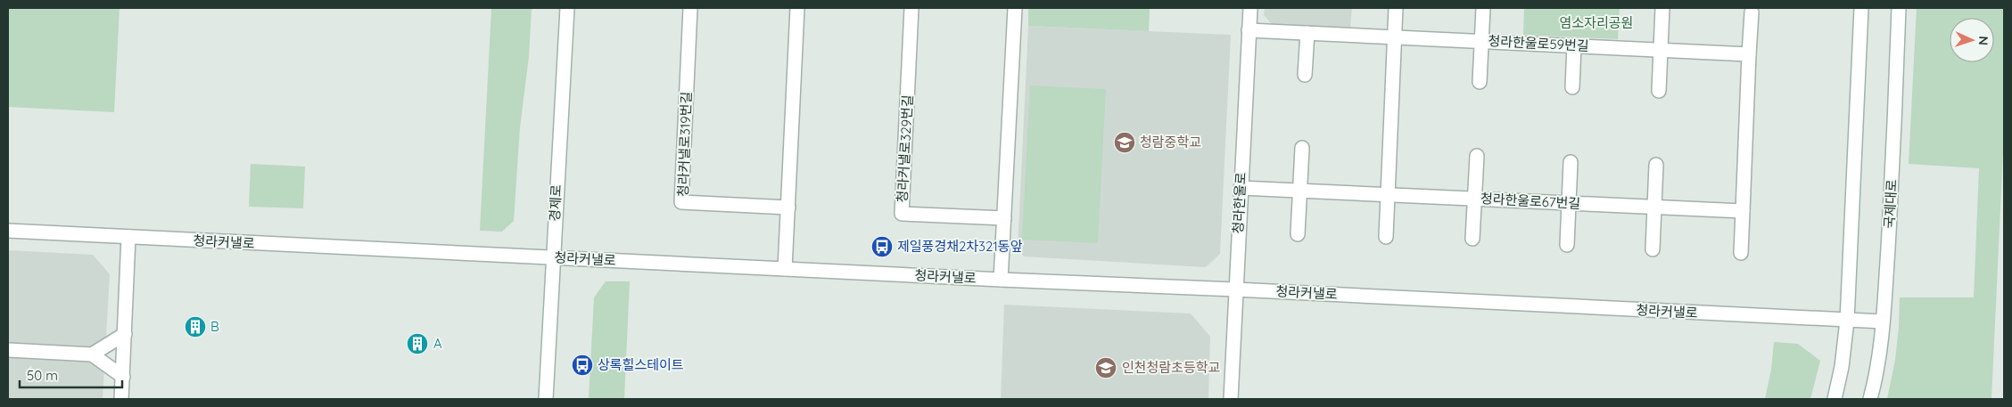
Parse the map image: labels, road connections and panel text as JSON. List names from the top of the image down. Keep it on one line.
{"streets":{"street":["청라한울로59번길","청라커낼로319번길","청라커낼로329번길","청라한울로67번길","경제로","청라한울로","국제대로","청라커낼로"]},"crossings":[["청라한울로59번길","청라한울로"],["청라한울로67번길","청라한울로"],["경제로","청라커낼로"],["청라한울로","청라커낼로"],["국제대로","청라커낼로"]],"parks":["염소자리공원"],"places":{"school or university":["청람중학교","인천청람초등학교"],"bus stop":["제일풍경채2차321동앞","상록힐스테이트"],"building":["B","A"]},"scale_bar":"50 m","north":"right"}
